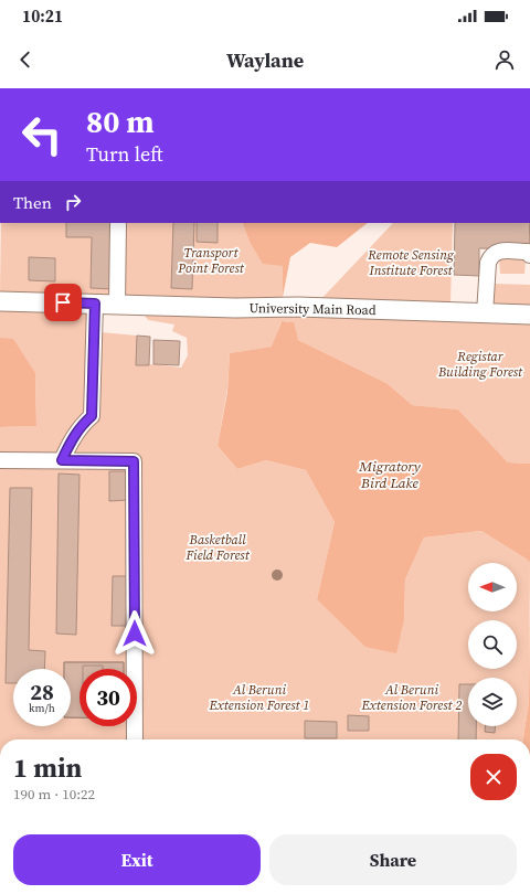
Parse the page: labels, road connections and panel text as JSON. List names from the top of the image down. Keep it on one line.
{"streets":{"street":["University Main Road"]},"water":["Migratory Bird Lake"],"parks":["Transport Point Forest","Remote Sensing Institute Forest","Registar Building Forest","Basketball Field Forest","Al Beruni Extension Forest 1","Al Beruni Extension Forest 2"],"north":"left","page":{"status":"10:21","header":"Waylane","turn":["80 m","Turn left"],"then":"Then","speed":"28 km/h","limit":"30","heading":["1 min","190 m · 10:22"],"buttons":["Exit","Share"]}}
